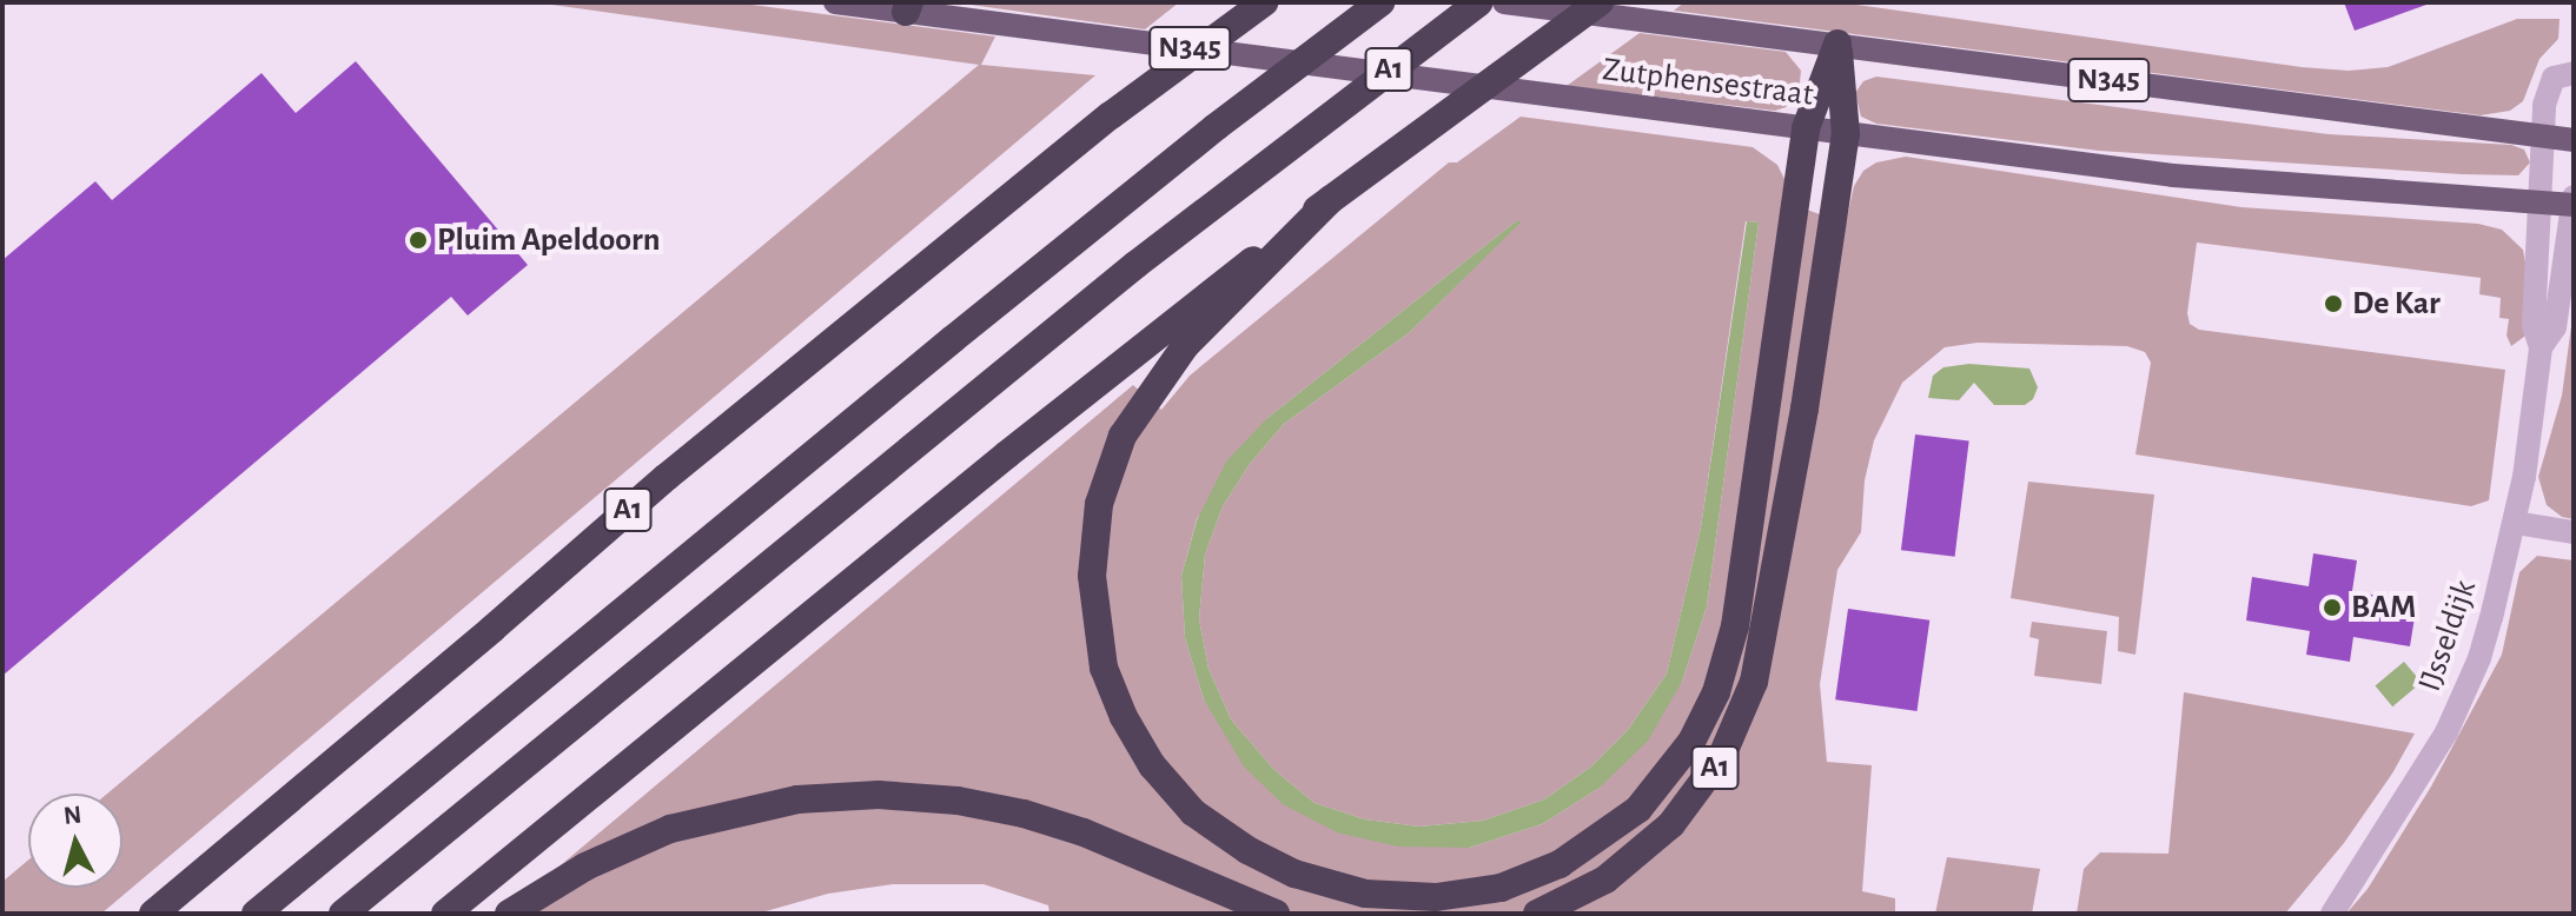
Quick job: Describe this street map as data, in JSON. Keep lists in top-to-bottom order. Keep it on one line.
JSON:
{"streets":{"highway":["A1"],"main road":["N345","Zutphensestraat"],"street":["IJsseldijk"]},"crossings":[["A1","Zutphensestraat"],["Zutphensestraat","IJsseldijk"]],"places":["Pluim Apeldoorn","De Kar","BAM"],"north":"top"}
